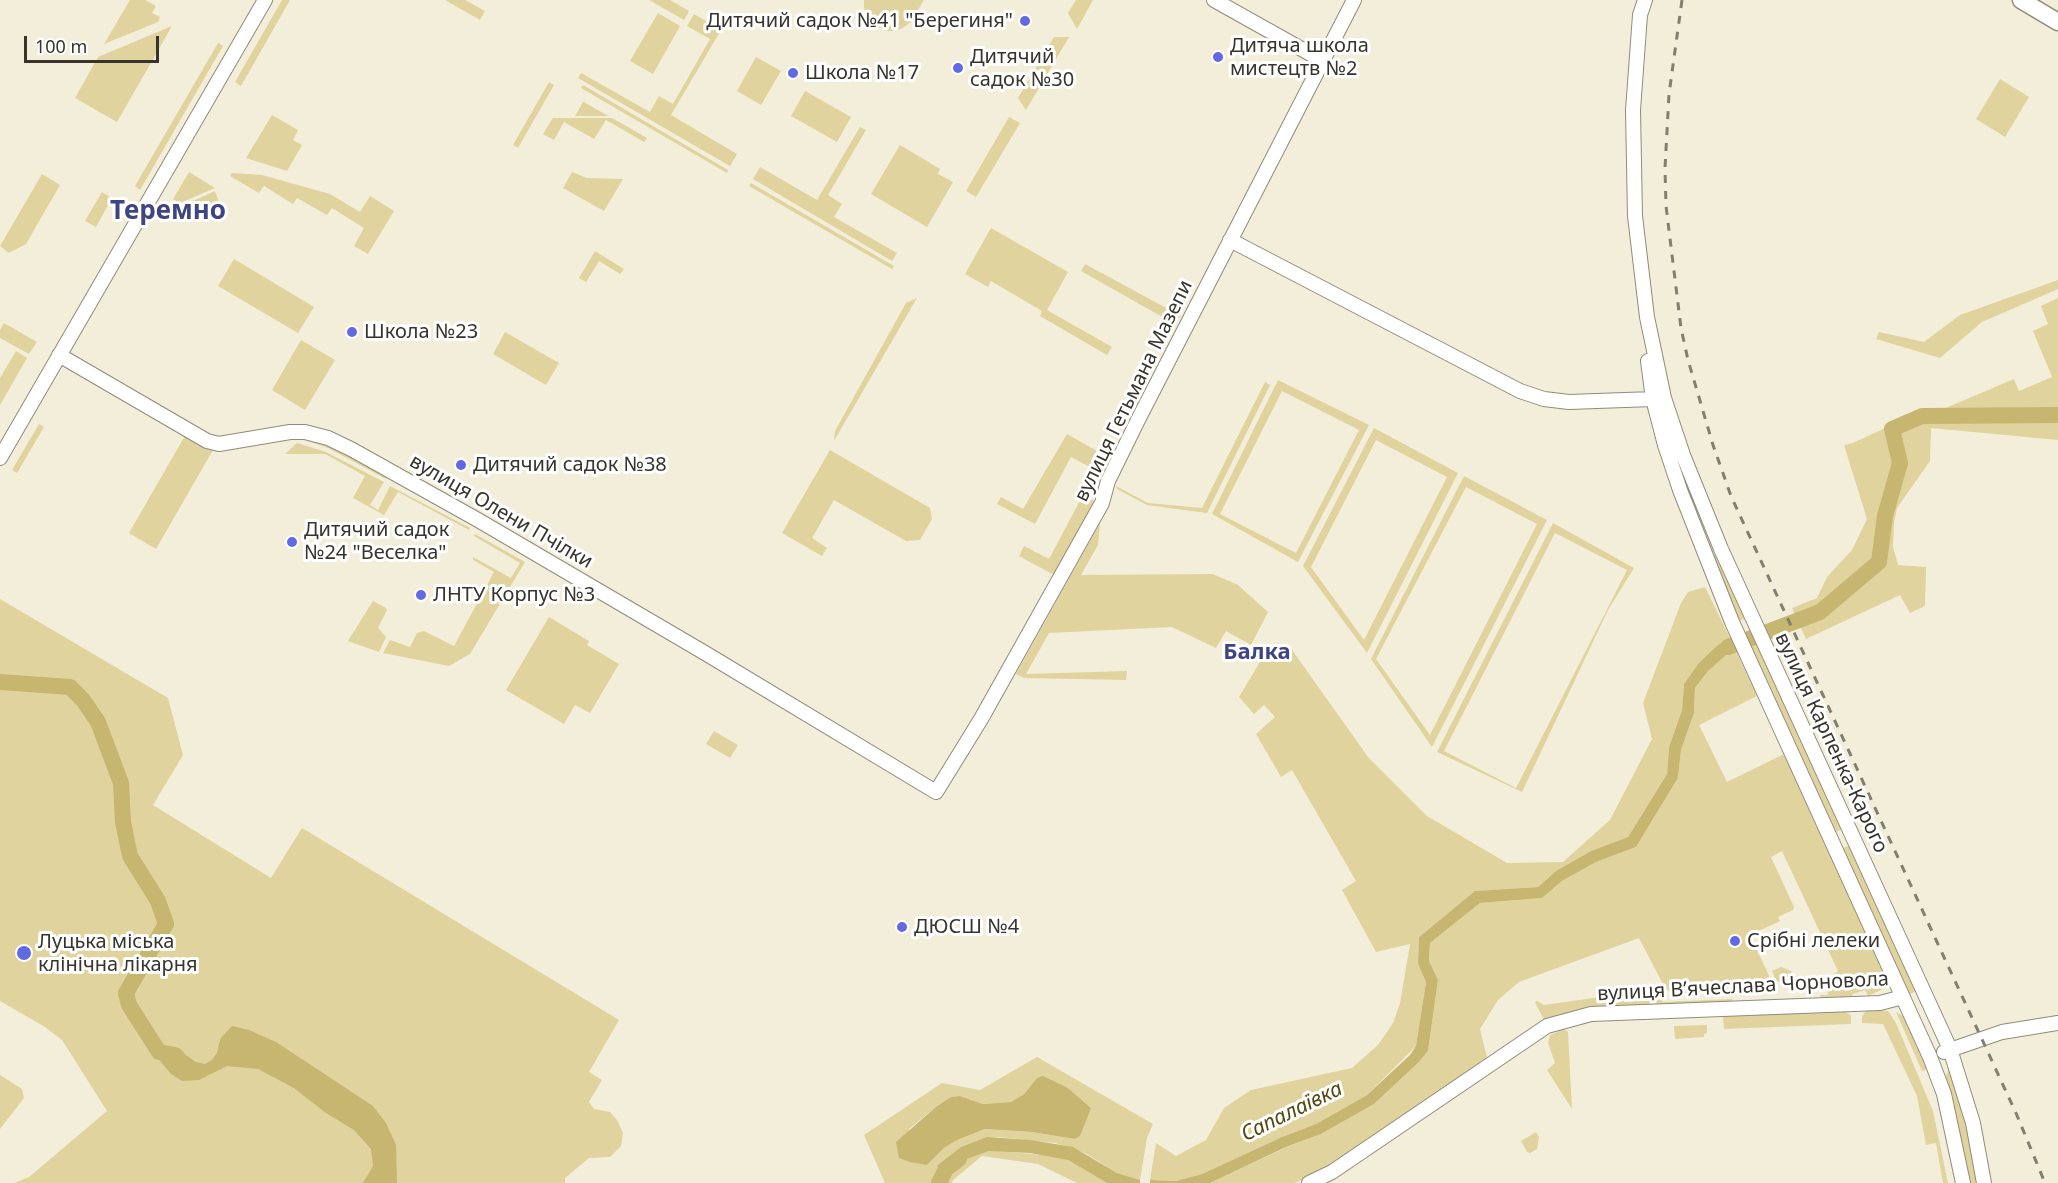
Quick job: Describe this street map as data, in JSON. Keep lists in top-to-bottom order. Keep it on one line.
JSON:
{"streets":{"street":["вулиця Гетьмана Мазепи","вулиця Олени Пчілки","вулиця Карпенка-Карого","вулиця Вʼячеслава Чорновола"]},"crossings":[["вулиця Гетьмана Мазепи","вулиця Олени Пчілки"],["вулиця Карпенка-Карого","вулиця Вʼячеслава Чорновола"]],"districts":["Теремно","Балка"],"water":["Сапалаївка"],"places":["Дитячий садок №41 \"Берегиня\"","Дитяча школа мистецтв №2","Дитячий садок №30","Школа №17","Школа №23","Дитячий садок №38","Дитячий садок №24 \"Веселка\"","ЛНТУ Корпус №3","ДЮСШ №4","Срібні лелеки","Луцька міська клінічна лікарня"],"scale_bar":"100 m"}
